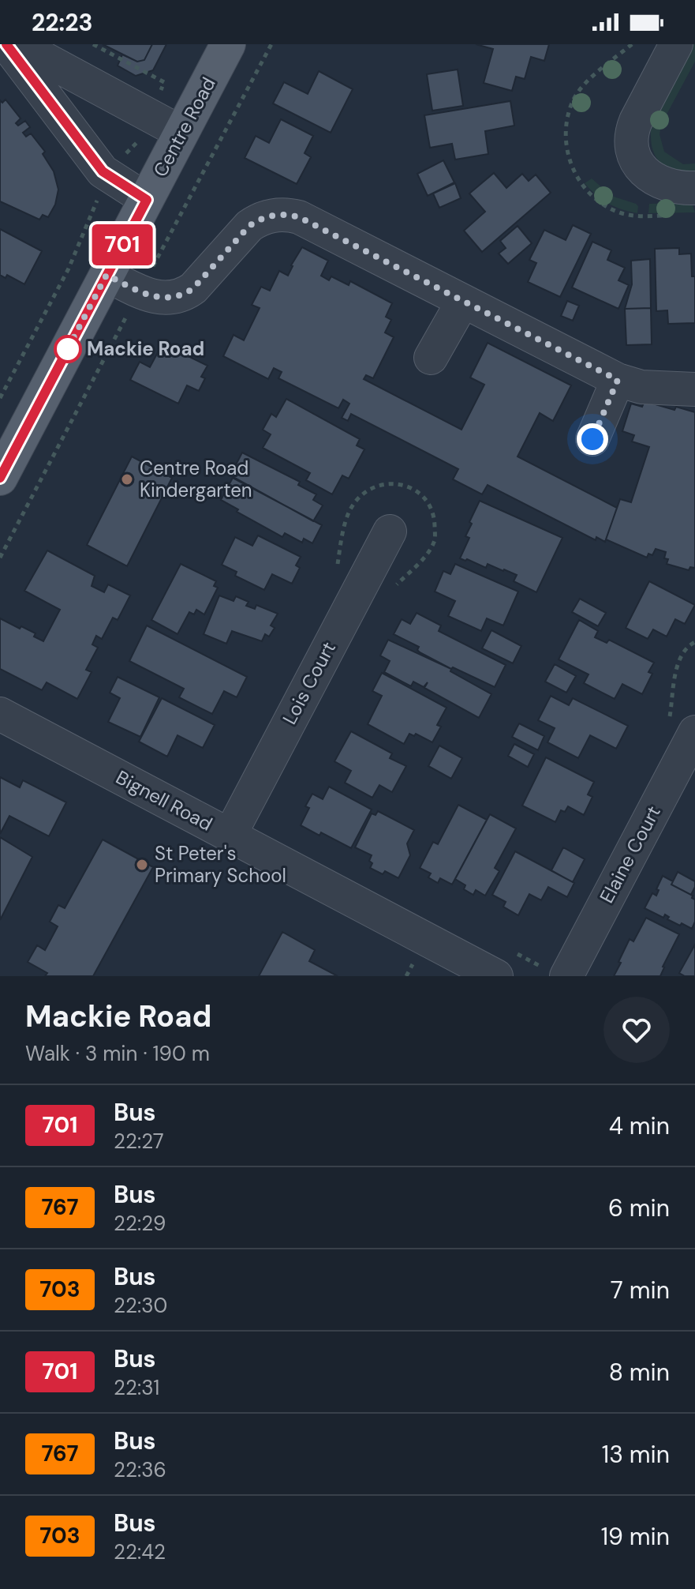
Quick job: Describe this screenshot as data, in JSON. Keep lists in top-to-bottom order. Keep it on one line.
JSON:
{"streets":{"main road":["Centre Road"],"street":["Lois Court","Bignell Road","Elaine Court"]},"crossings":[["Lois Court","Bignell Road"]],"places":["Mackie Road","Centre Road Kindergarten","St Peter's Primary School"],"lines":["bus line 701"],"page":{"status":"22:23","on_map":"701","heading":["Mackie Road","Walk · 3 min · 190 m"],"list":[{"mark":"701","name":"Bus","note":"22:27","value":"4 min"},{"mark":"767","name":"Bus","note":"22:29","value":"6 min"},{"mark":"703","name":"Bus","note":"22:30","value":"7 min"},{"mark":"701","name":"Bus","note":"22:31","value":"8 min"},{"mark":"767","name":"Bus","note":"22:36","value":"13 min"},{"mark":"703","name":"Bus","note":"22:42","value":"19 min"}]}}
